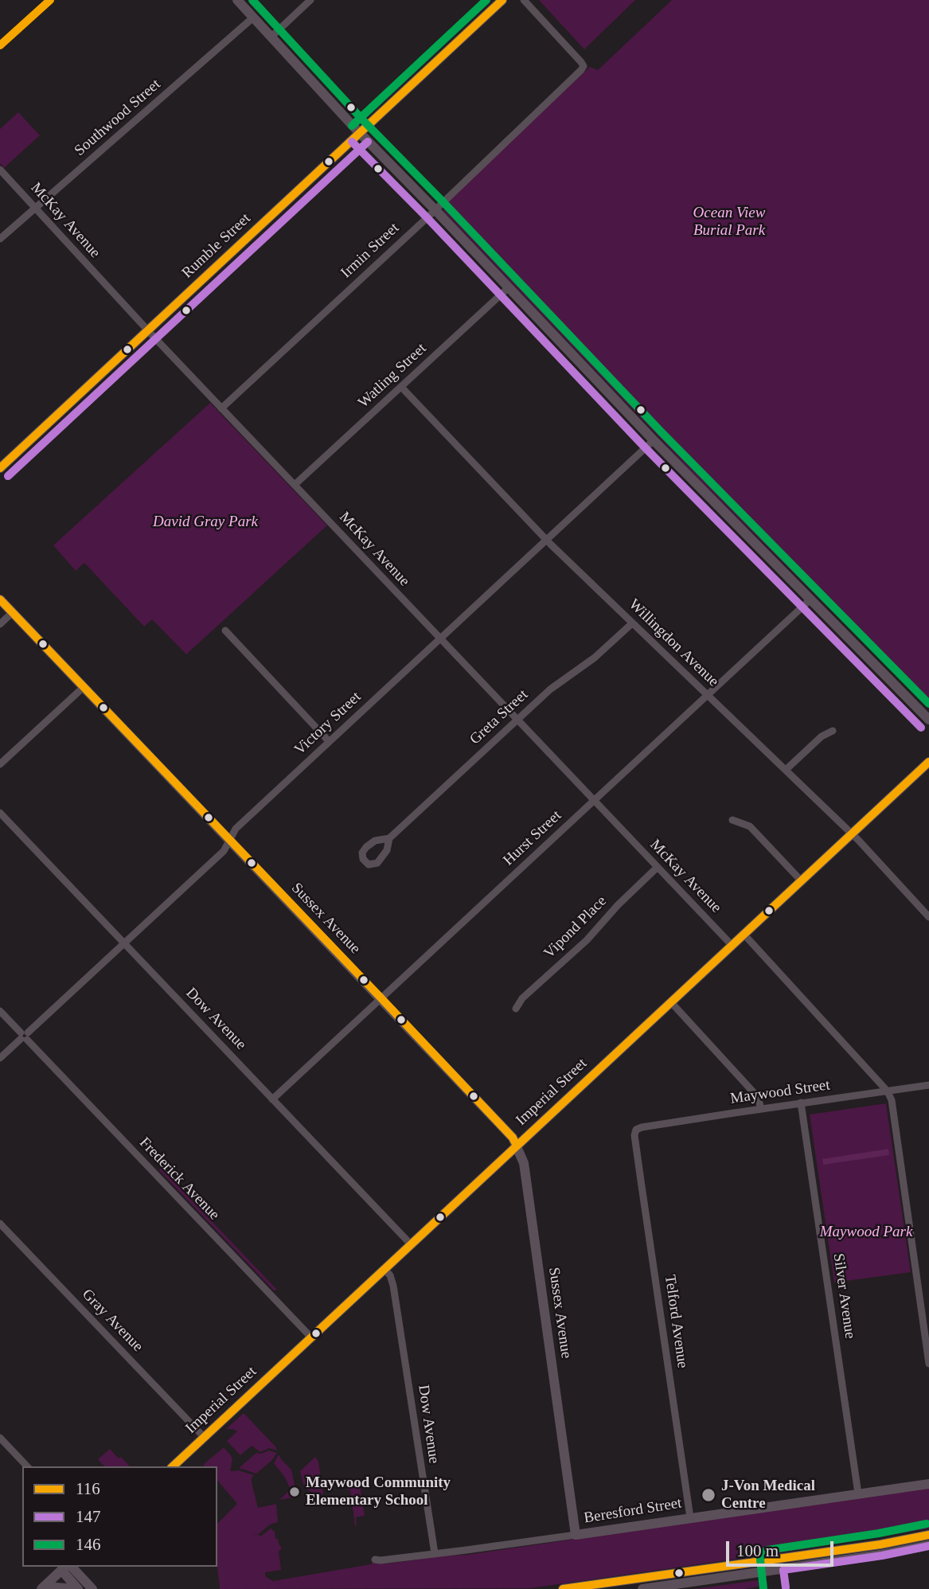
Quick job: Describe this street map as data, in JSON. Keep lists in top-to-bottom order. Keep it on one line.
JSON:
{"streets":{"street":["Southwood Street","McKay Avenue","Rumble Street","Irmin Street","Watling Street","Willingdon Avenue","Greta Street","Victory Street","Hurst Street","Sussex Avenue","Vipond Place","Dow Avenue","Imperial Street","Maywood Street","Frederick Avenue","Silver Avenue","Gray Avenue","Telford Avenue","Beresford Street"]},"crossings":[["Southwood Street","McKay Avenue"],["McKay Avenue","Rumble Street"],["McKay Avenue","Irmin Street"],["McKay Avenue","Watling Street"],["McKay Avenue","Greta Street"],["McKay Avenue","Victory Street"],["McKay Avenue","Hurst Street"],["McKay Avenue","Vipond Place"],["McKay Avenue","Imperial Street"],["Watling Street","Willingdon Avenue"],["Willingdon Avenue","Greta Street"],["Willingdon Avenue","Victory Street"],["Willingdon Avenue","Hurst Street"],["Willingdon Avenue","Imperial Street"],["Victory Street","Sussex Avenue"],["Victory Street","Dow Avenue"],["Victory Street","Frederick Avenue"],["Hurst Street","Sussex Avenue"],["Hurst Street","Dow Avenue"],["Sussex Avenue","Imperial Street"],["Sussex Avenue","Beresford Street"],["Dow Avenue","Imperial Street"],["Dow Avenue","Beresford Street"],["Imperial Street","Frederick Avenue"],["Imperial Street","Gray Avenue"],["Maywood Street","Silver Avenue"],["Maywood Street","Telford Avenue"],["Silver Avenue","Beresford Street"],["Telford Avenue","Beresford Street"]],"parks":["Ocean View Burial Park","David Gray Park","Maywood Park"],"places":["Maywood Community Elementary School","J-Von Medical Centre"],"lines":["transit line 116","transit line 146","transit line 147"],"legend":["116","147","146"],"scale_bar":"100 m"}
